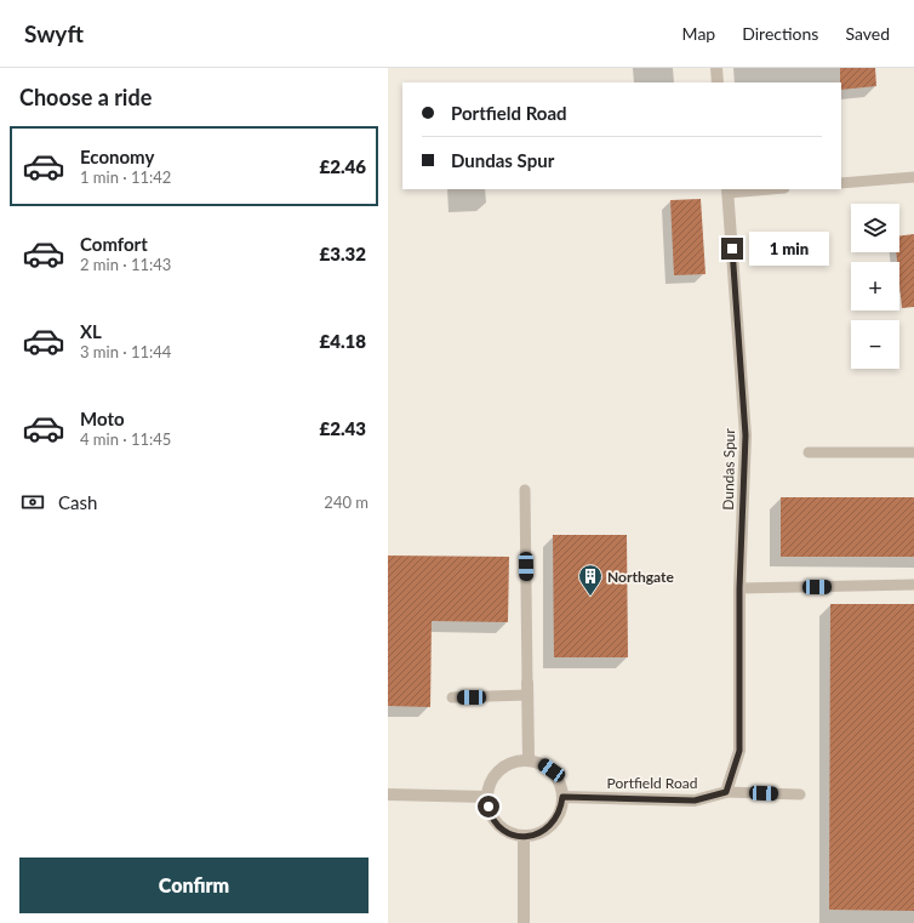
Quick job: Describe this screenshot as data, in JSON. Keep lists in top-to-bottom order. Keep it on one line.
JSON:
{"streets":{"street":["Dundas Spur","Portfield Road"]},"crossings":[["Dundas Spur","Portfield Road"]],"places":{"building":["Northgate"]},"page":{"header":"Swyft","nav":["Map","Directions","Saved"],"heading":"Choose a ride","banner":["Portfield Road","Dundas Spur"],"list":[{"name":"Economy","note":"1 min · 11:42","value":"£2.46"},{"name":"Comfort","note":"2 min · 11:43","value":"£3.32"},{"name":"XL","note":"3 min · 11:44","value":"£4.18"},{"name":"Moto","note":"4 min · 11:45","value":"£2.43"}],"map_buttons":["+","−"],"bubble":"1 min","pay":["Cash","240 m"],"buttons":"Confirm"}}
